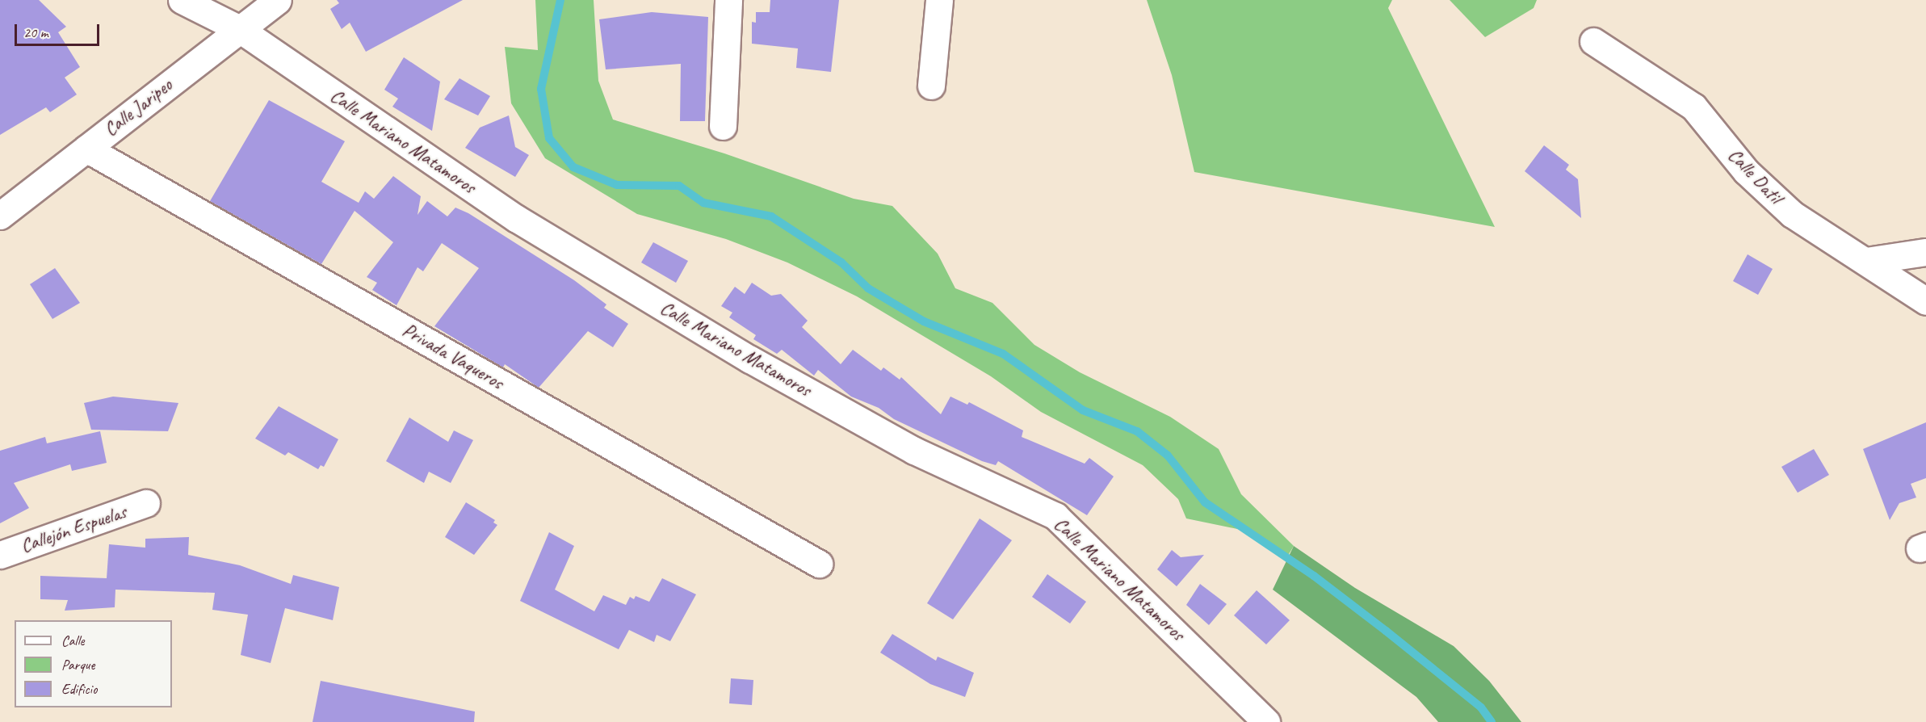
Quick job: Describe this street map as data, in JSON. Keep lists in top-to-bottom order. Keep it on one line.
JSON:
{"streets":{"street":["Calle Jaripeo","Calle Mariano Matamoros","Calle Datil","Privada Vaqueros","Callejón Espuelas"]},"crossings":[["Calle Jaripeo","Calle Mariano Matamoros"],["Calle Jaripeo","Privada Vaqueros"]],"legend":["Calle","Parque","Edificio"],"scale_bar":"20 m"}
